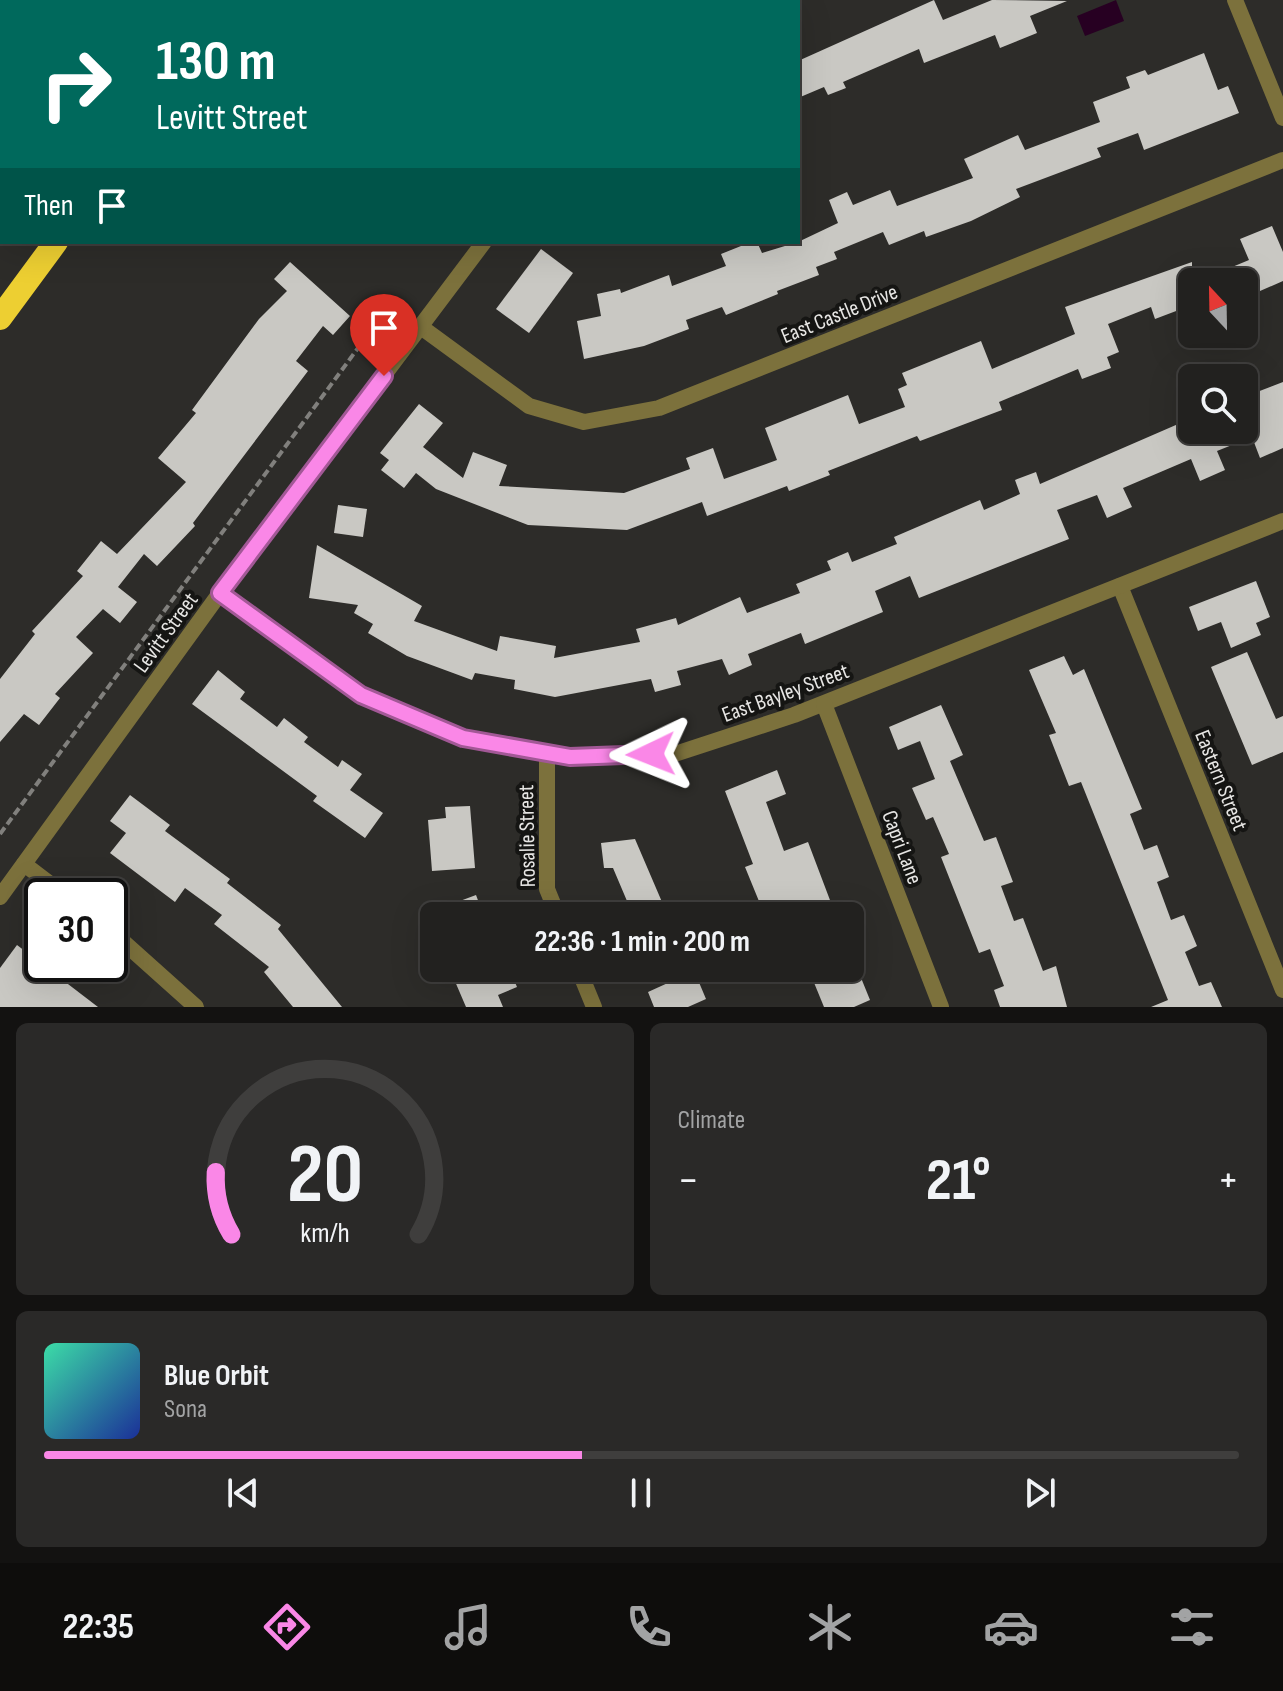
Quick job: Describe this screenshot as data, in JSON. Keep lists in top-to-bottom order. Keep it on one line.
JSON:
{"streets":{"street":["East Castle Drive","Levitt Street","East Bayley Street","Eastern Street","Rosalie Street","Capri Lane"]},"crossings":[["East Castle Drive","Levitt Street"],["Levitt Street","East Bayley Street"],["East Bayley Street","Eastern Street"],["East Bayley Street","Rosalie Street"],["East Bayley Street","Capri Lane"]],"north":"top","page":{"turn":["130 m","Levitt Street"],"then":"Then","limit":"30","trip":"22:36 · 1 min · 200 m","tile":"Climate","heat":["−","21°","+"],"song":["Blue Orbit","Sona"],"tabs":"22:35","gauge":["20","km/h"]}}
